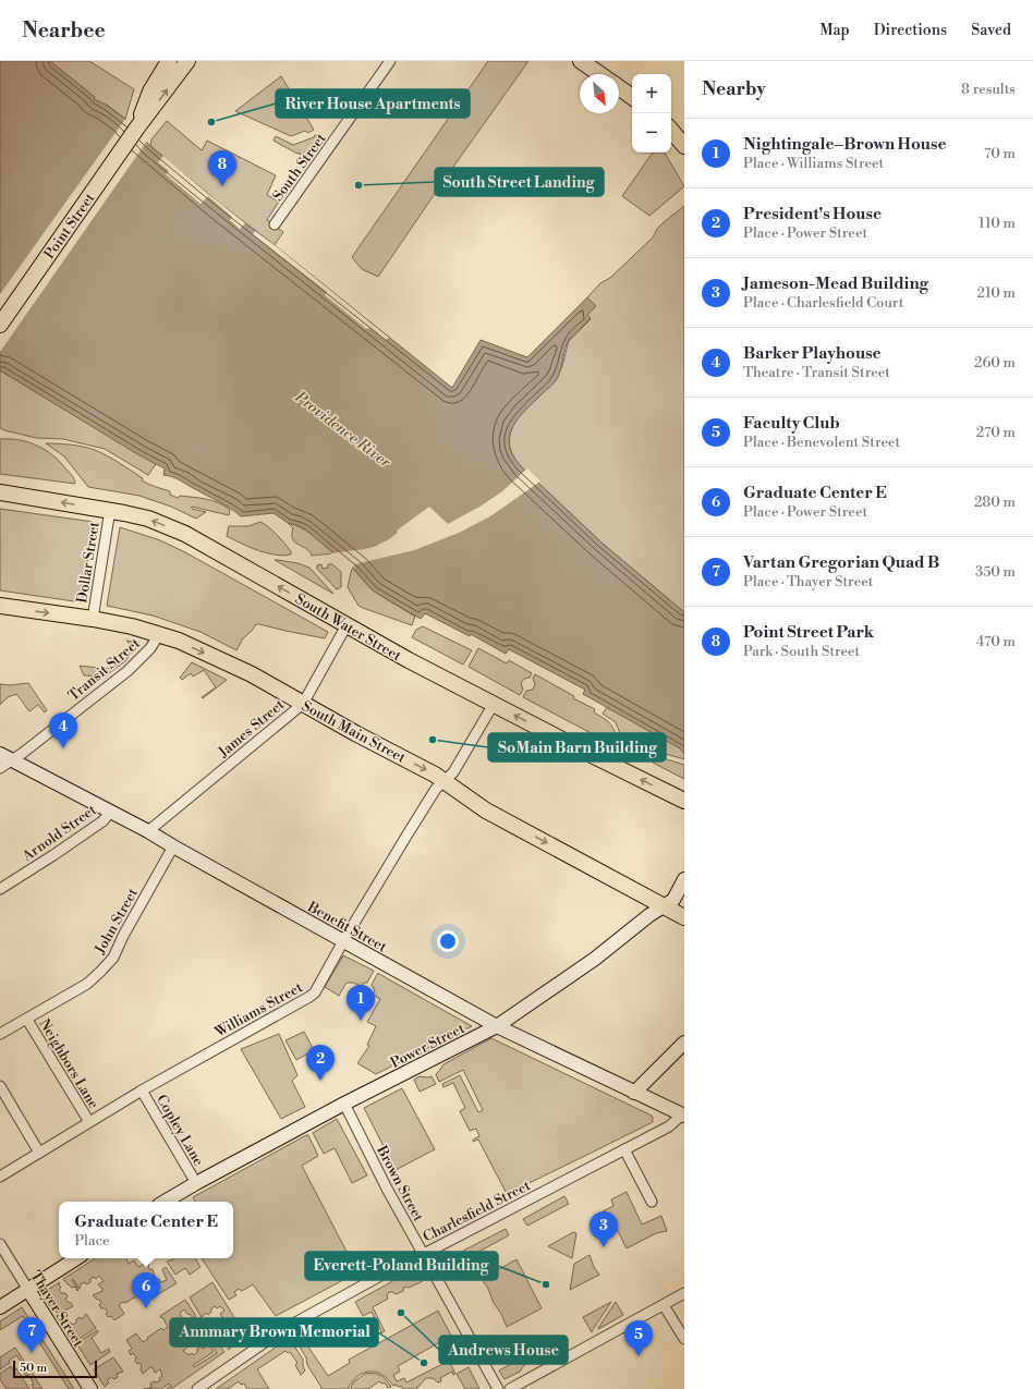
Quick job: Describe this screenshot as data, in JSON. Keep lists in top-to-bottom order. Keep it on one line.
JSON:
{"streets":{"main road":["Point Street","South Water Street","South Main Street"],"street":["South Street","Dollar Street","Transit Street","James Street","Arnold Street","John Street","Benefit Street","Williams Street","Power Street","Neighbors Lane","Copley Lane","Brown Street","Charlesfield Street","Thayer Street"]},"crossings":[["Dollar Street","South Water Street"],["Dollar Street","South Main Street"],["South Water Street","James Street"],["South Water Street","Williams Street"],["Transit Street","South Main Street"],["Transit Street","Benefit Street"],["James Street","South Main Street"],["James Street","Benefit Street"],["South Main Street","Williams Street"],["South Main Street","Power Street"],["Arnold Street","Benefit Street"],["John Street","Benefit Street"],["John Street","Neighbors Lane"],["Benefit Street","Williams Street"],["Benefit Street","Power Street"],["Benefit Street","Charlesfield Street"],["Williams Street","Neighbors Lane"],["Williams Street","Copley Lane"],["Power Street","Copley Lane"],["Power Street","Brown Street"],["Brown Street","Charlesfield Street"]],"one_way":["South Water Street","South Main Street"],"water":["Providence River"],"places":["River House Apartments","South Street Landing","SoMain Barn Building","Everett-Poland Building","Andrews House","Annmary Brown Memorial"],"scale_bar":"50 m","north":"bottom right","page":{"header":"Nearbee","nav":["Map","Directions","Saved"],"heading":["Nearby","8 results"],"map_buttons":["+","−"],"list":[{"mark":"1","name":"Nightingale–Brown House","note":"Place · Williams Street","value":"70 m"},{"mark":"2","name":"President's House","note":"Place · Power Street","value":"110 m"},{"mark":"3","name":"Jameson-Mead Building","note":"Place · Charlesfield Court","value":"210 m"},{"mark":"4","name":"Barker Playhouse","note":"Theatre · Transit Street","value":"260 m"},{"mark":"5","name":"Faculty Club","note":"Place · Benevolent Street","value":"270 m"},{"mark":"6","name":"Graduate Center E","note":"Place · Power Street","value":"280 m"},{"mark":"7","name":"Vartan Gregorian Quad B","note":"Place · Thayer Street","value":"350 m"},{"mark":"8","name":"Point Street Park","note":"Park · South Street","value":"470 m"}],"pins":["8","4","1","2","3","6","7","5"],"popup":["Graduate Center E","Place"],"scale":"50 m"}}
